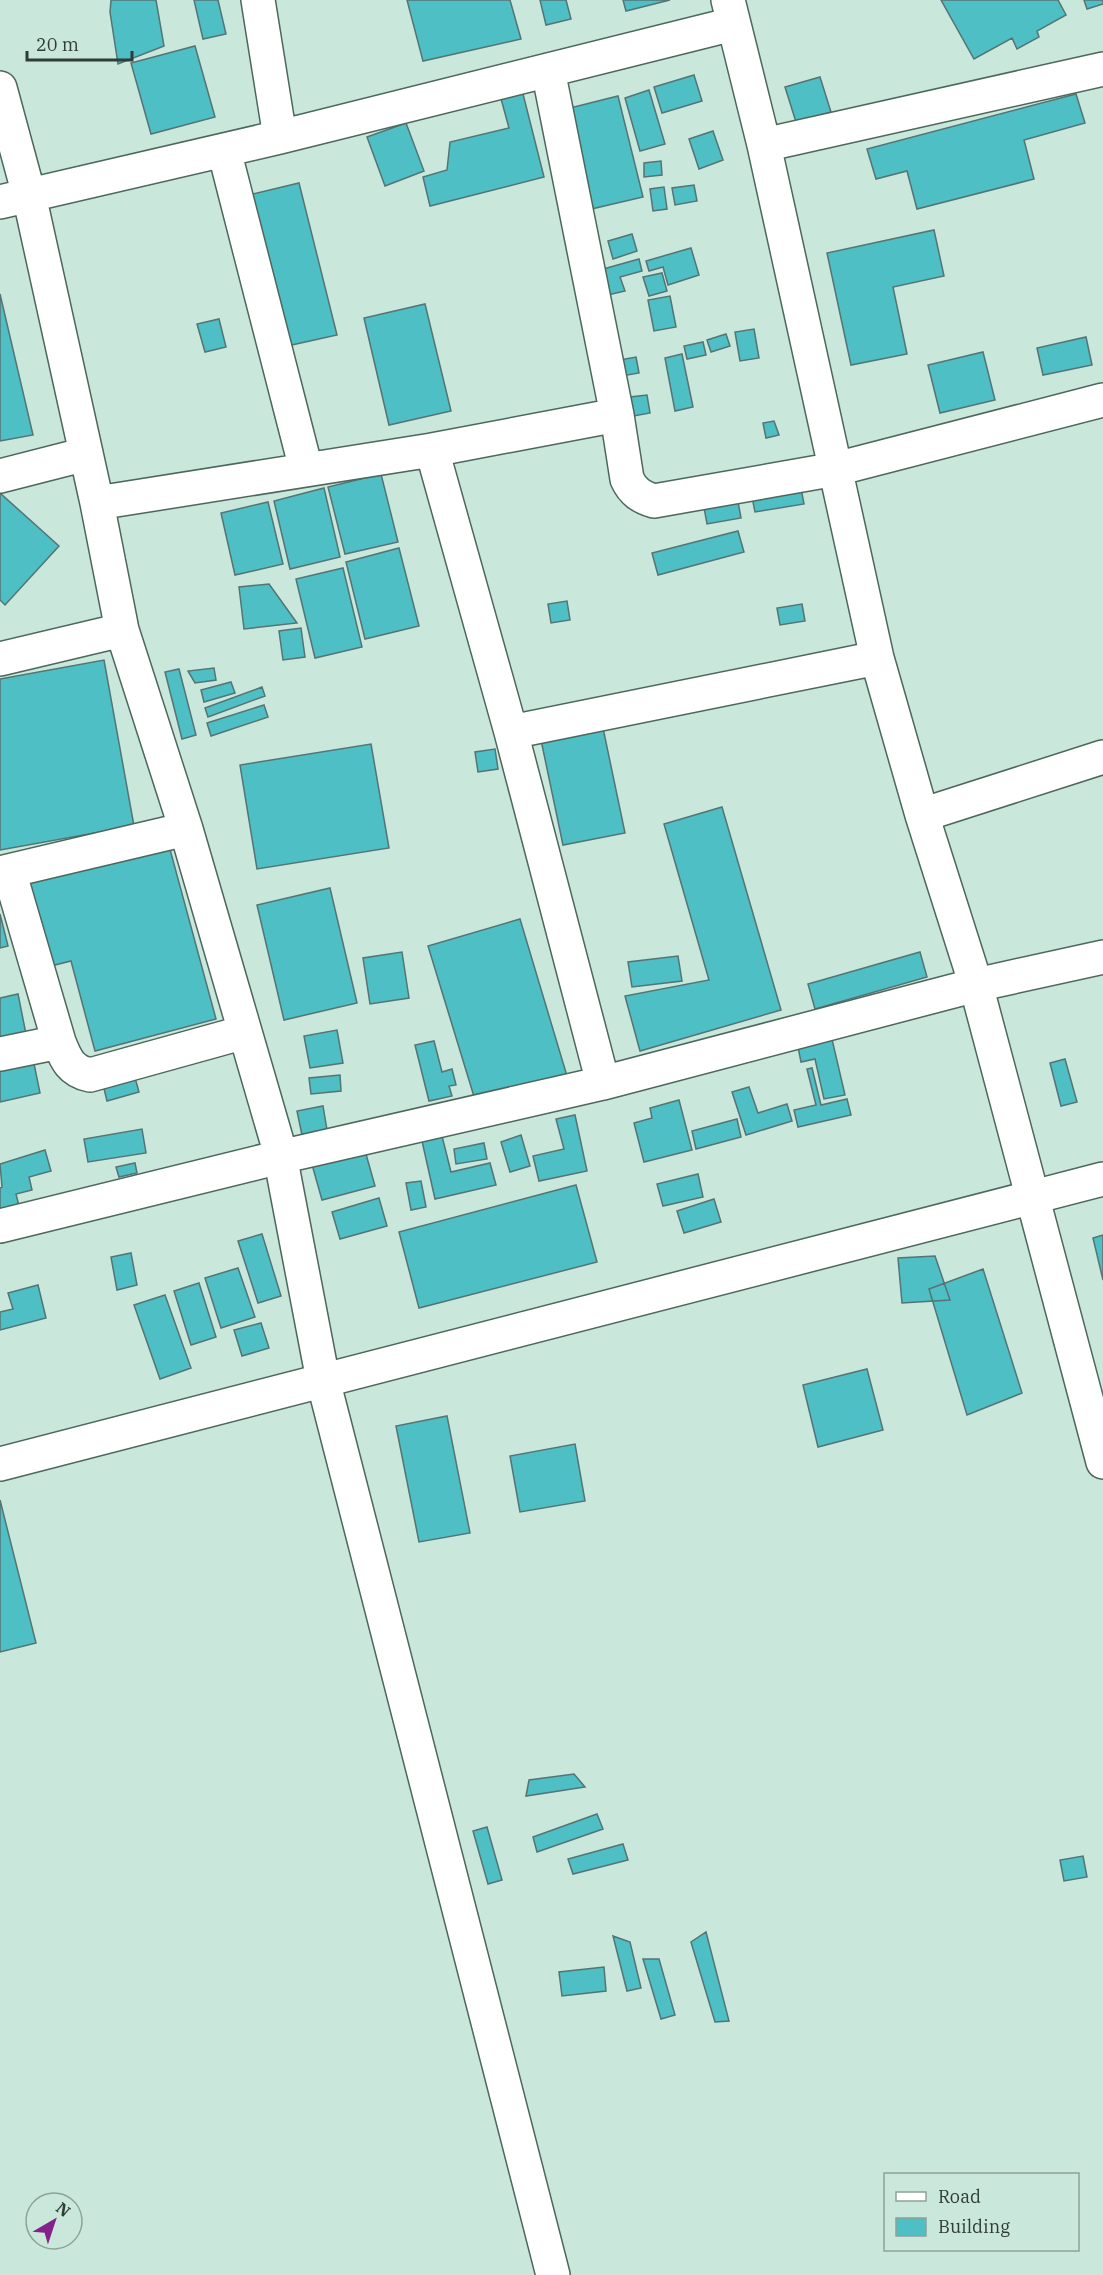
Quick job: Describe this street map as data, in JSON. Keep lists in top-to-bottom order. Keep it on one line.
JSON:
{"legend":["Road","Building"],"scale_bar":"20 m","north":"top right"}
